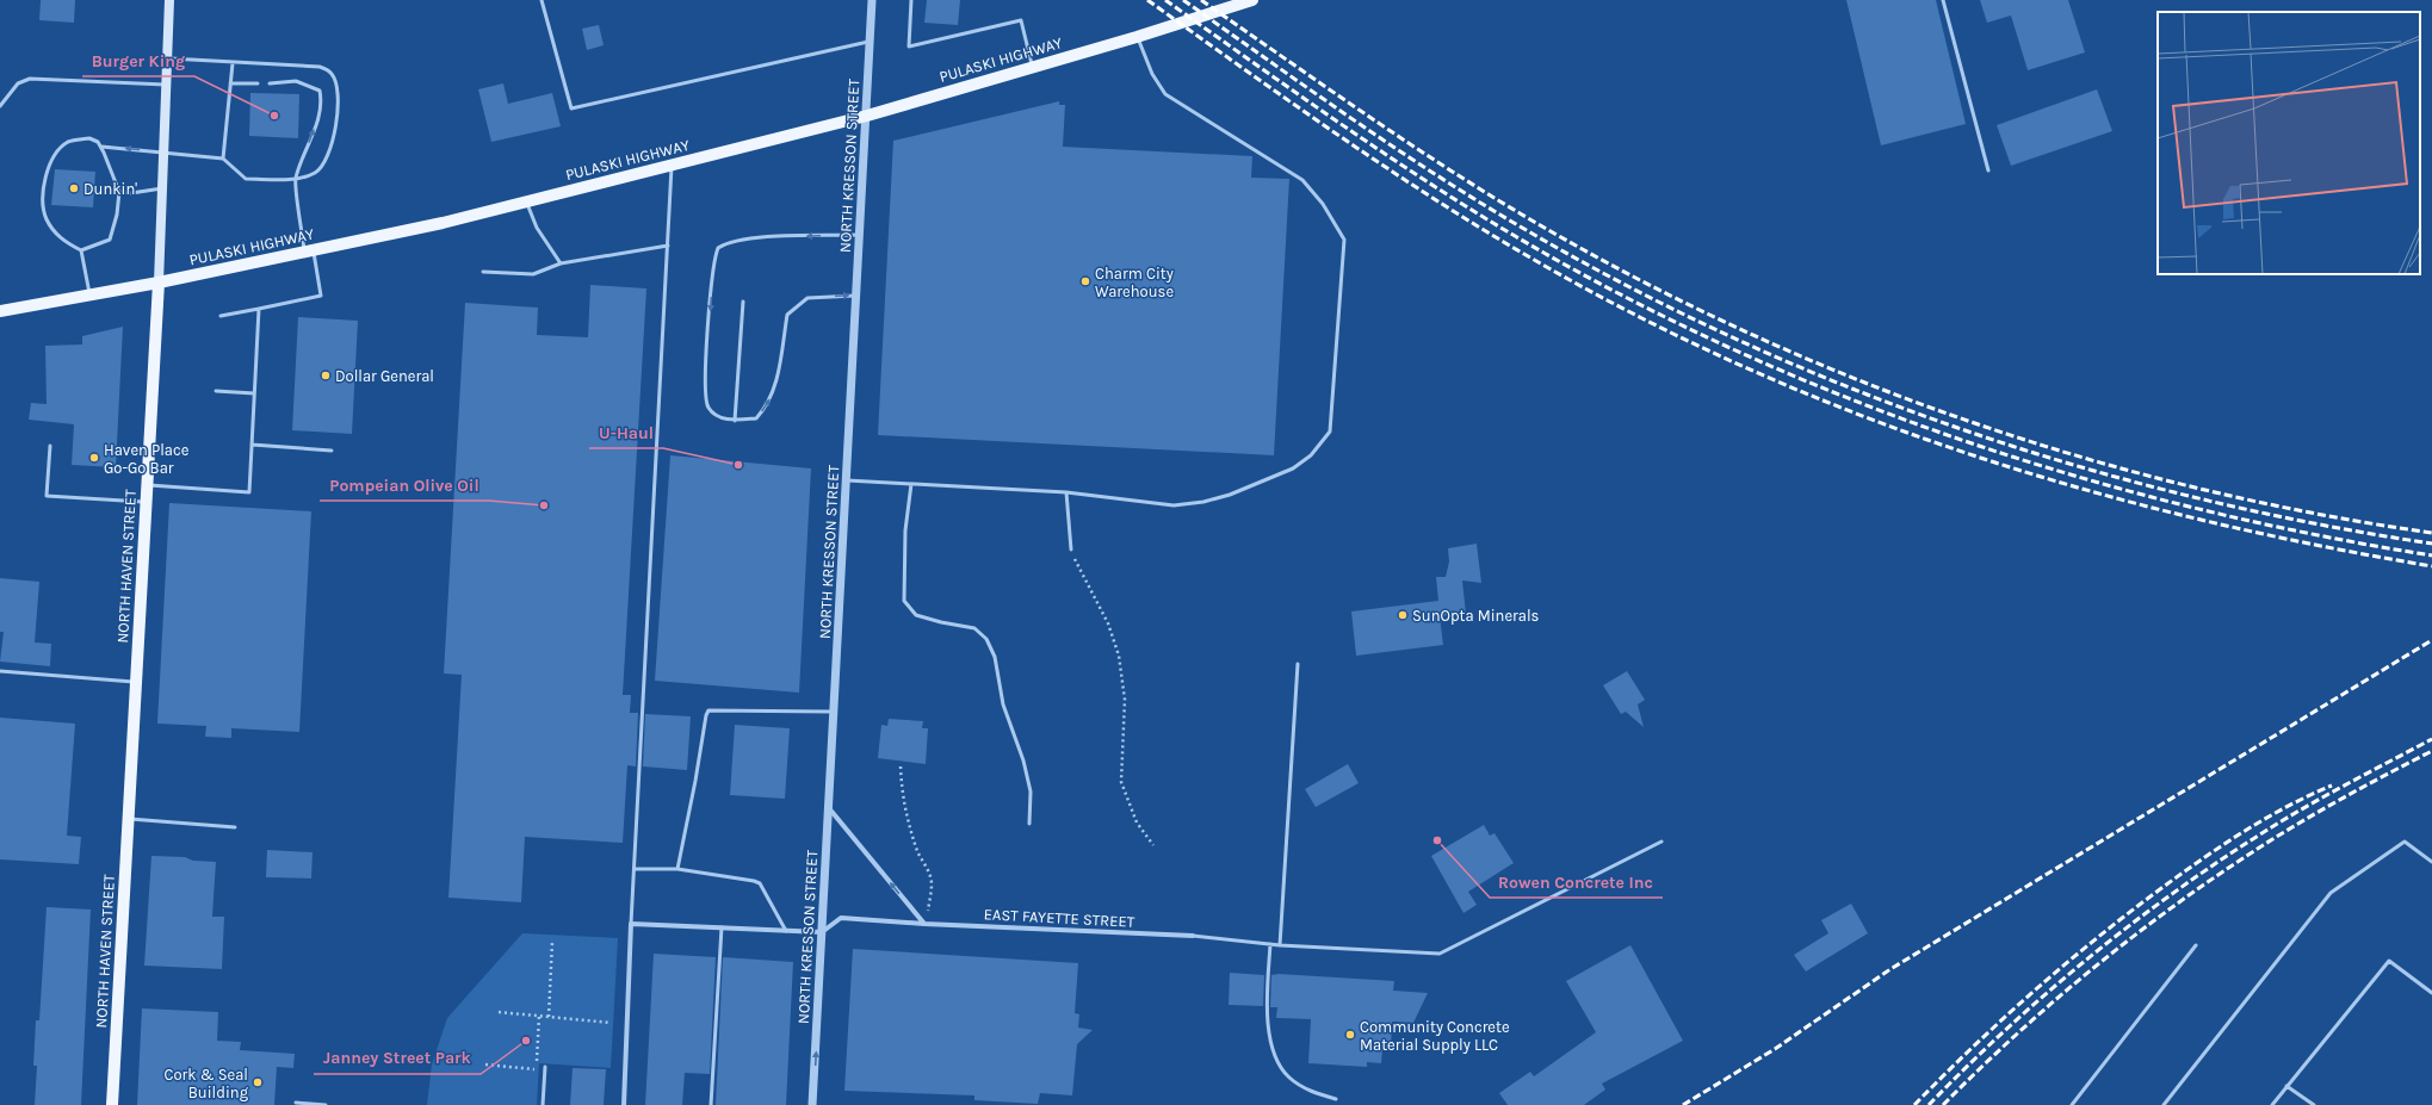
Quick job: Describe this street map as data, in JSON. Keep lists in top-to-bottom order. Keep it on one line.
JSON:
{"streets":{"main road":["PULASKI HIGHWAY","NORTH HAVEN STREET"],"street":["NORTH KRESSON STREET","EAST FAYETTE STREET"]},"crossings":[["PULASKI HIGHWAY","NORTH KRESSON STREET"],["PULASKI HIGHWAY","NORTH HAVEN STREET"],["NORTH KRESSON STREET","EAST FAYETTE STREET"]],"places":["Burger King","Dunkin'","Charm City Warehouse","Dollar General","Haven Place Go-Go Bar","U-Haul","Pompeian Olive Oil","SunOpta Minerals","Rowen Concrete Inc","Community Concrete Material Supply LLC","Janney Street Park","Cork & Seal Building"]}
